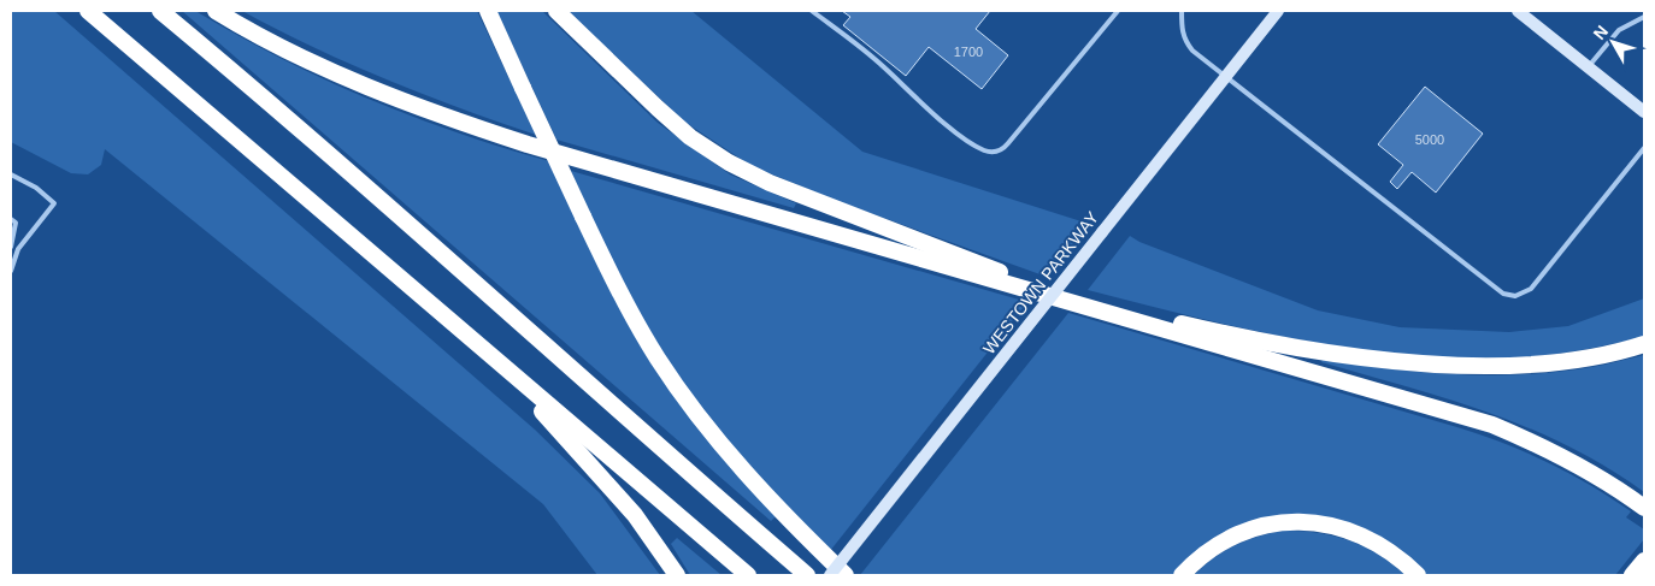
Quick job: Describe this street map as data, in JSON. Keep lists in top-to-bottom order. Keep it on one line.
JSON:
{"streets":{"street":["WESTOWN PARKWAY"]},"house_numbers":["1700","5000"],"north":"top left"}
